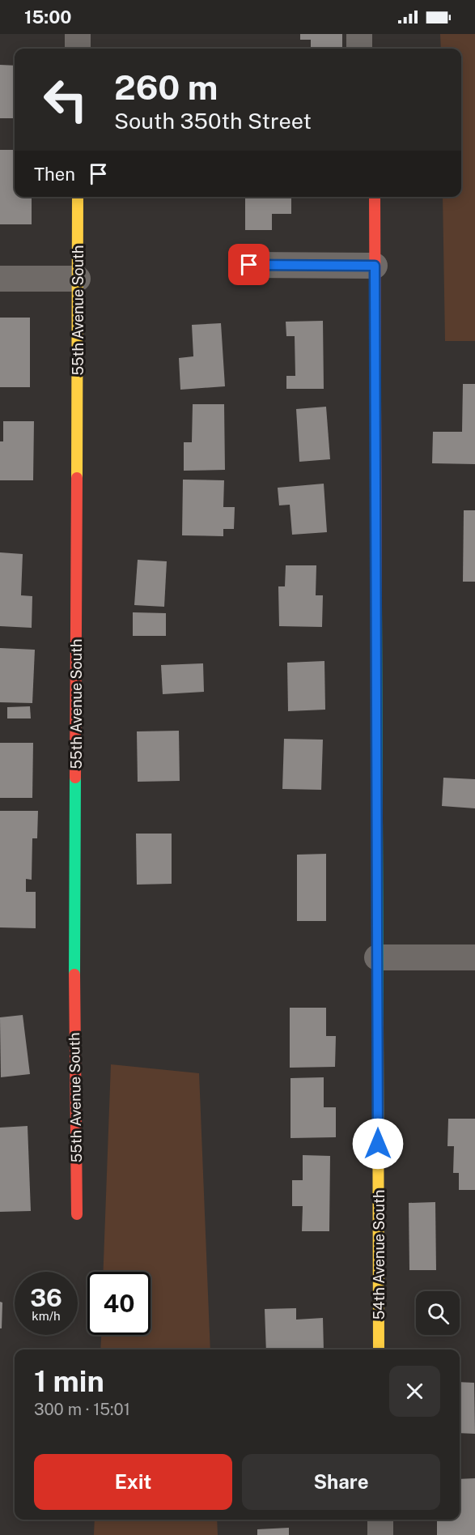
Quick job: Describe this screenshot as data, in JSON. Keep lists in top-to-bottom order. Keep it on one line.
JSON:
{"streets":{"street":["55th Avenue South","54th Avenue South"]},"page":{"status":"15:00","turn":["260 m","South 350th Street"],"then":"Then","speed":"36 km/h","limit":"40","heading":["1 min","300 m · 15:01"],"buttons":["Exit","Share"]}}
